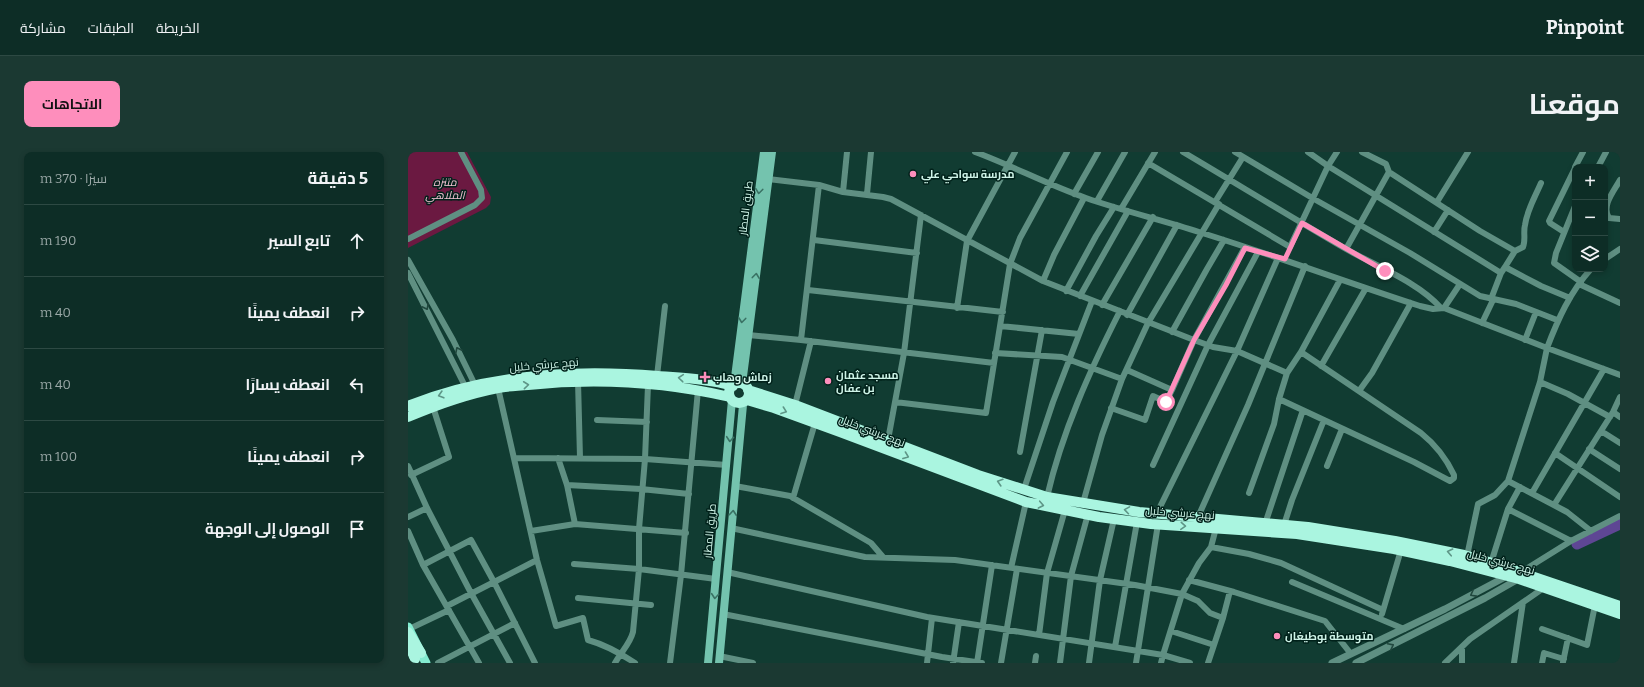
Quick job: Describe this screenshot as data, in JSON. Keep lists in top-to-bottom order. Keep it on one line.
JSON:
{"streets":{"highway":["نهج عرشي خليل"],"main road":["طريق المطار"]},"crossings":[["طريق المطار","نهج عرشي خليل"]],"parks":["متنزه الملاهي"],"places":{"other":["مدرسة سواحي علي","مسجد عثمان بن عفان","متوسطة بوطيغان"],"health":["زماش وهاب"]},"page":{"header":"Pinpoint","nav":["الخريطة","الطبقات","مشاركة"],"title":"موقعنا","buttons":"الاتجاهات","heading":["5 دقيقة","سيرًا · 370 m"],"map_buttons":["+","−"],"list":[["تابع السير","190 m"],["انعطف يمينًا","40 m"],["انعطف يسارًا","40 m"],["انعطف يمينًا","100 m"],"الوصول إلى الوجهة"]}}
